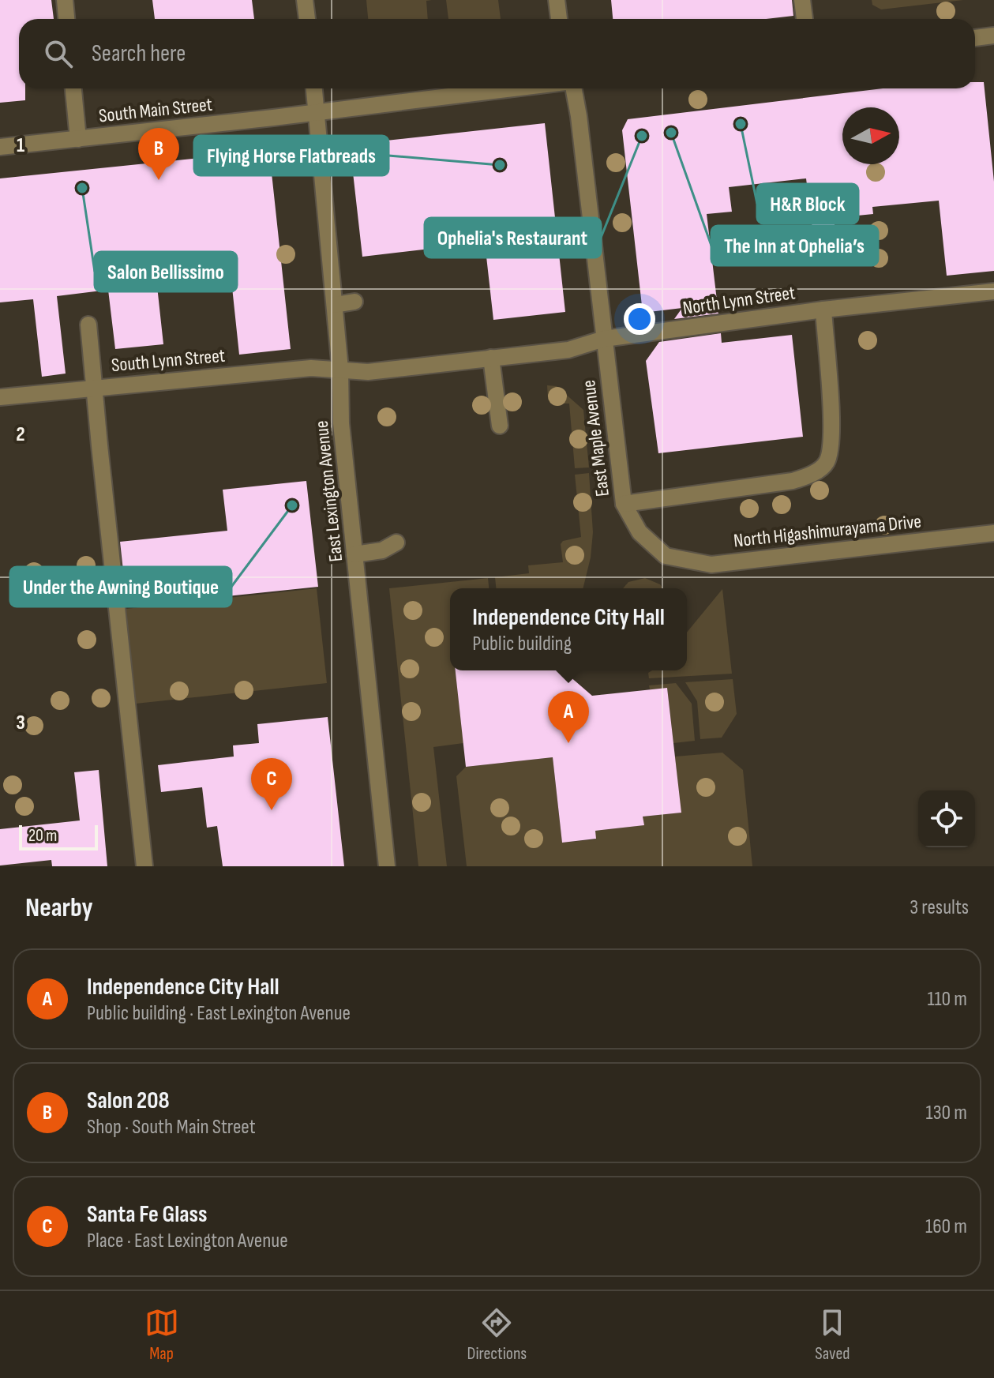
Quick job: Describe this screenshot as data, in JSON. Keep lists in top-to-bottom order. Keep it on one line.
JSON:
{"streets":{"street":["South Main Street","North Lynn Street","South Lynn Street","East Maple Avenue","East Lexington Avenue","North Higashimurayama Drive"]},"crossings":[["South Main Street","East Lexington Avenue"],["North Lynn Street","South Lynn Street"],["North Lynn Street","East Maple Avenue"],["North Lynn Street","East Lexington Avenue"],["South Lynn Street","East Lexington Avenue"],["East Maple Avenue","North Higashimurayama Drive"]],"places":["H&R Block","The Inn at Ophelia’s","Ophelia's Restaurant","Flying Horse Flatbreads","Salon Bellissimo","Under the Awning Boutique"],"scale_bar":"20 m","north":"right","page":{"search":"Search here","pins":["B","A","C"],"popup":["Independence City Hall","Public building"],"scale":"20 m","heading":["Nearby","3 results"],"list":[{"mark":"A","name":"Independence City Hall","note":"Public building · East Lexington Avenue","value":"110 m"},{"mark":"B","name":"Salon 208","note":"Shop · South Main Street","value":"130 m"},{"mark":"C","name":"Santa Fe Glass","note":"Place · East Lexington Avenue","value":"160 m"}],"nav":["Map","Directions","Saved"]},"grid":{"rows":["1","2","3"]}}
